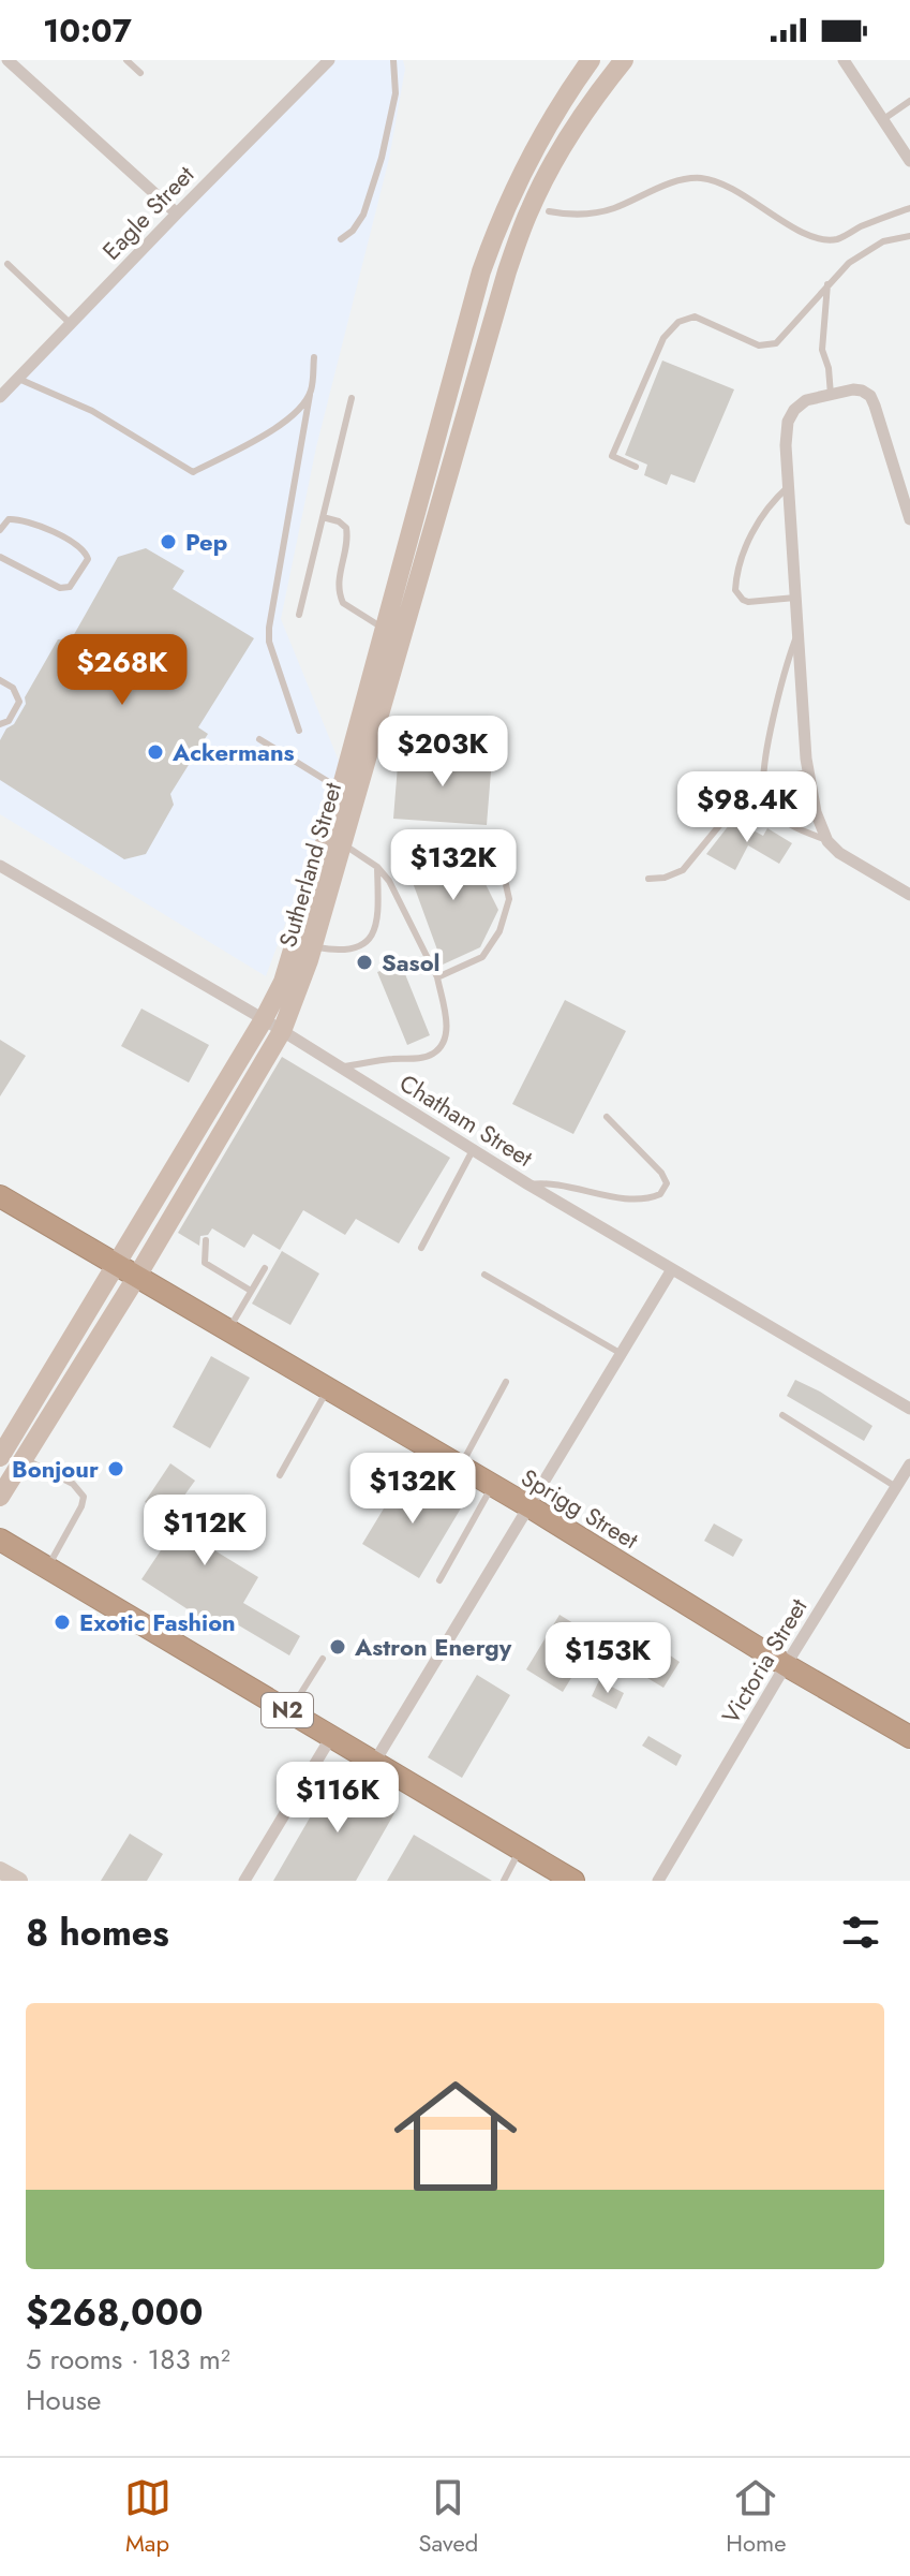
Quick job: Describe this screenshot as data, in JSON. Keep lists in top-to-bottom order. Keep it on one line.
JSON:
{"streets":{"highway":["Sprigg Street","N2"],"main road":["Sutherland Street"],"street":["Eagle Street","Chatham Street","Victoria Street"]},"crossings":[["Sutherland Street","Chatham Street"],["Sutherland Street","Sprigg Street"],["Sprigg Street","Victoria Street"]],"places":["Pep","Ackermans","Sasol","Bonjour","Exotic Fashion","Astron Energy"],"page":{"status":"10:07","price":["$268K","$203K","$98.4K","$132K","$132K","$112K","$153K","$116K"],"heading":"8 homes","list":[{"name":"$268,000","note":"5 rooms · 183 m² · House"}],"tabs":["Map","Saved","Home"]}}
